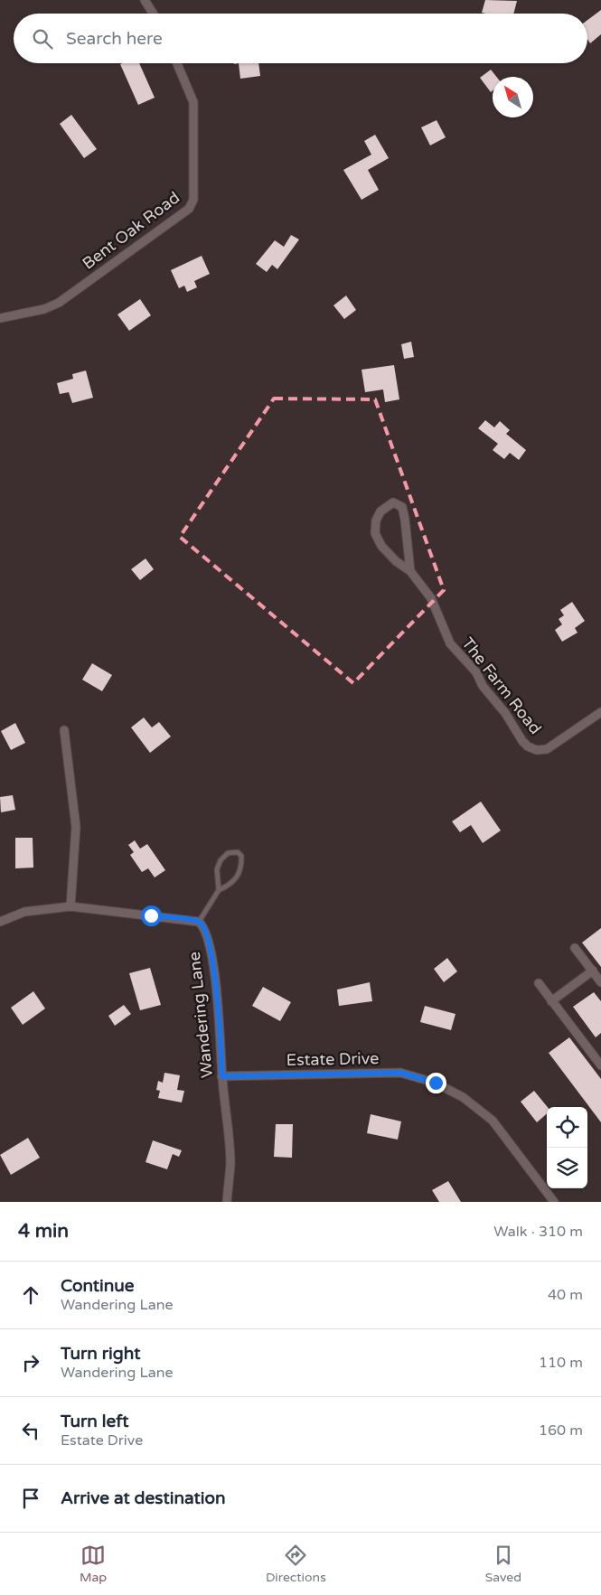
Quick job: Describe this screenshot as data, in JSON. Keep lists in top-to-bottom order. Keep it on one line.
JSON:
{"streets":{"street":["Bent Oak Road","The Farm Road","Wandering Lane","Estate Drive"]},"crossings":[["Wandering Lane","Estate Drive"]],"north":"top left","page":{"search":"Search here","heading":["4 min","Walk · 310 m"],"list":[["Continue","Wandering Lane","40 m"],["Turn right","Wandering Lane","110 m"],["Turn left","Estate Drive","160 m"],"Arrive at destination"],"nav":["Map","Directions","Saved"]}}
